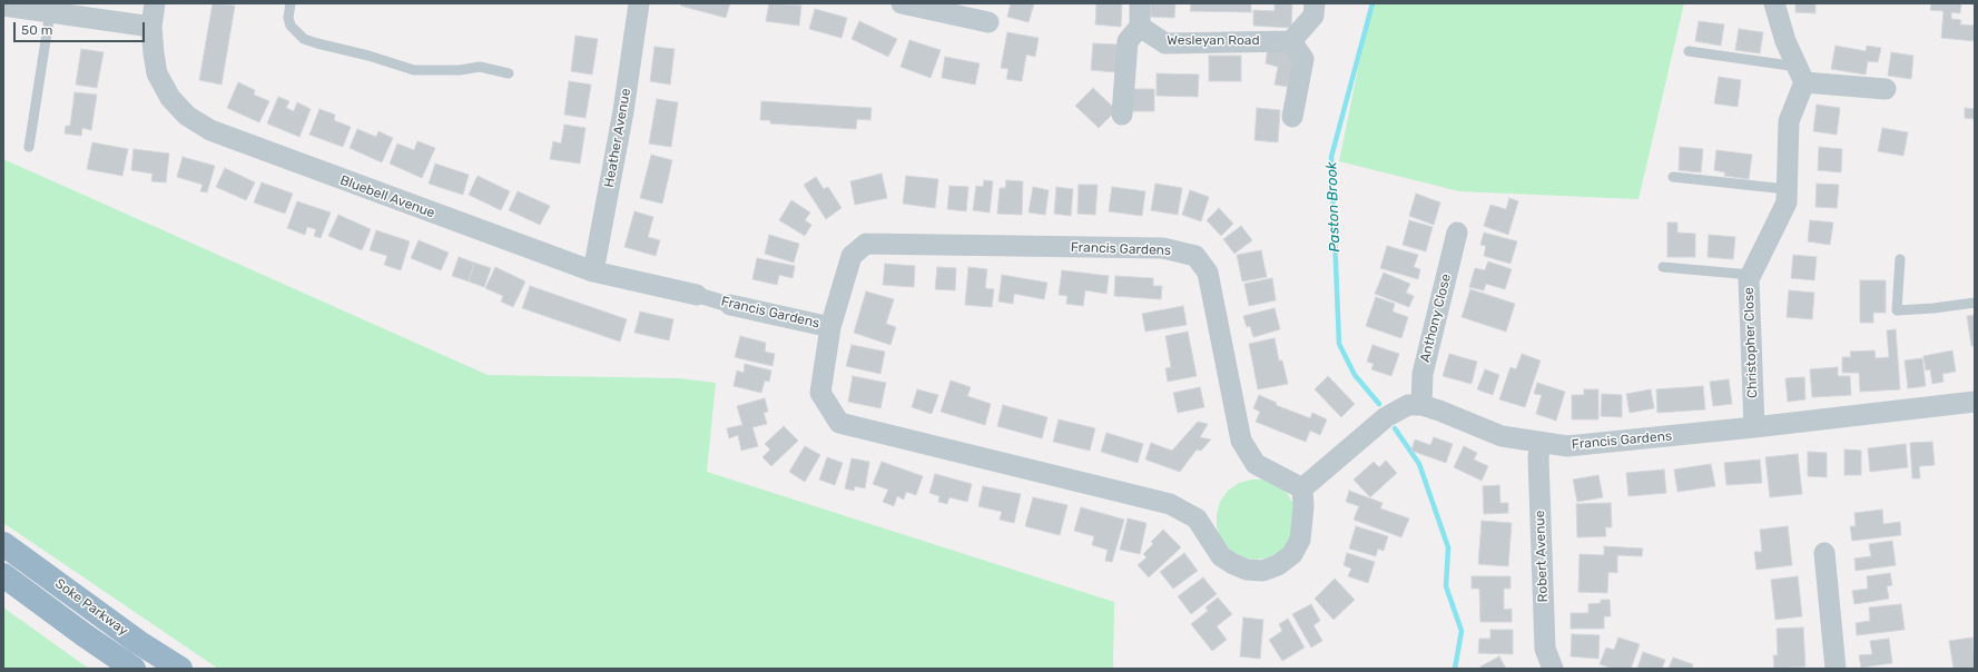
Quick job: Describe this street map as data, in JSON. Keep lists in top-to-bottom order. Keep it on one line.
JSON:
{"streets":{"highway":["Soke Parkway"],"street":["Wesleyan Road","Heather Avenue","Bluebell Avenue","Francis Gardens","Anthony Close","Christopher Close","Robert Avenue"]},"crossings":[["Heather Avenue","Bluebell Avenue"],["Bluebell Avenue","Francis Gardens"],["Francis Gardens","Anthony Close"],["Francis Gardens","Christopher Close"],["Francis Gardens","Robert Avenue"]],"water":["Paston Brook"],"scale_bar":"50 m"}
